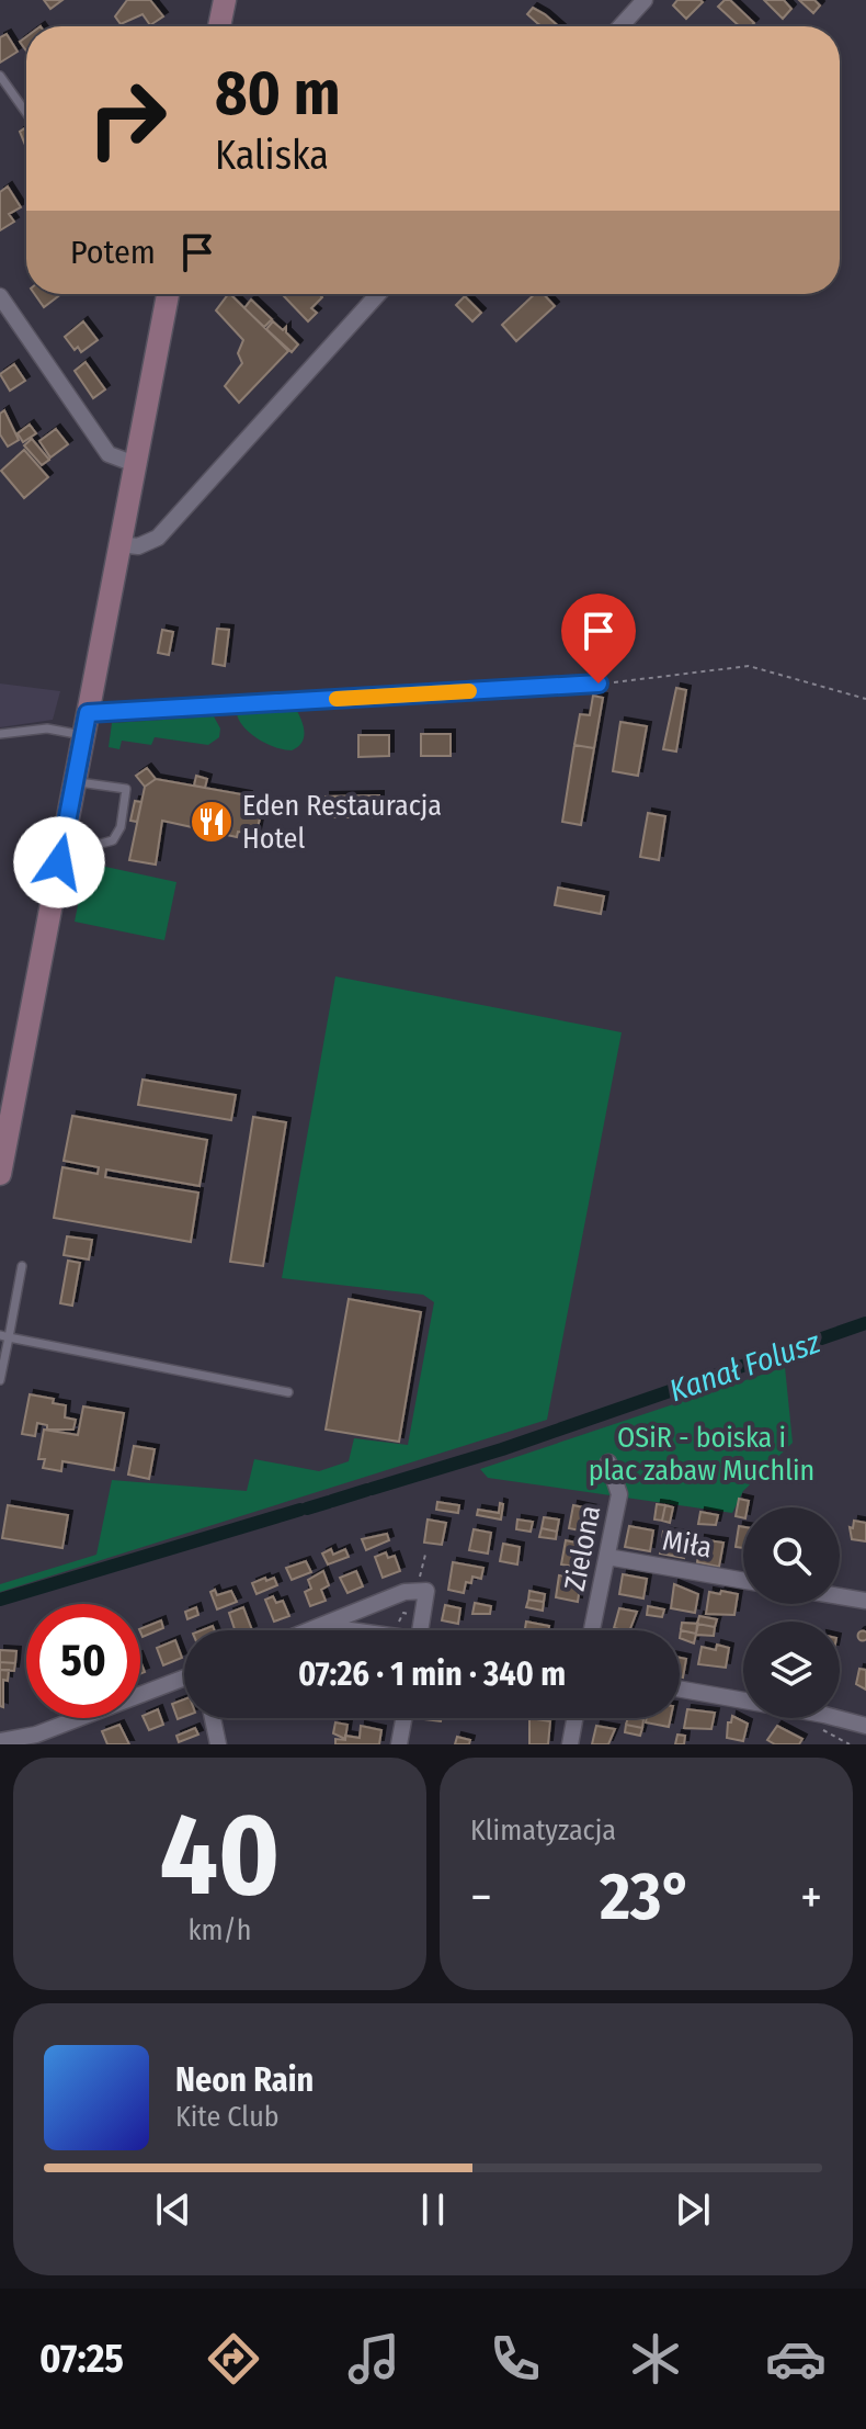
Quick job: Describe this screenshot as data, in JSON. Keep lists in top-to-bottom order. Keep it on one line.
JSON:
{"streets":{"street":["Miła","Zielona"]},"crossings":[["Miła","Zielona"]],"water":["Kanał Folusz"],"parks":["OSiR - boiska i plac zabaw Muchlin"],"places":{"restaurant":["Eden Restauracja Hotel"]},"page":{"turn":["80 m","Kaliska"],"then":"Potem","limit":"50","trip":"07:26 · 1 min · 340 m","tile":[["40","km/h"],"Klimatyzacja"],"heat":["−","23°","+"],"song":["Neon Rain","Kite Club"],"tabs":"07:25"}}
